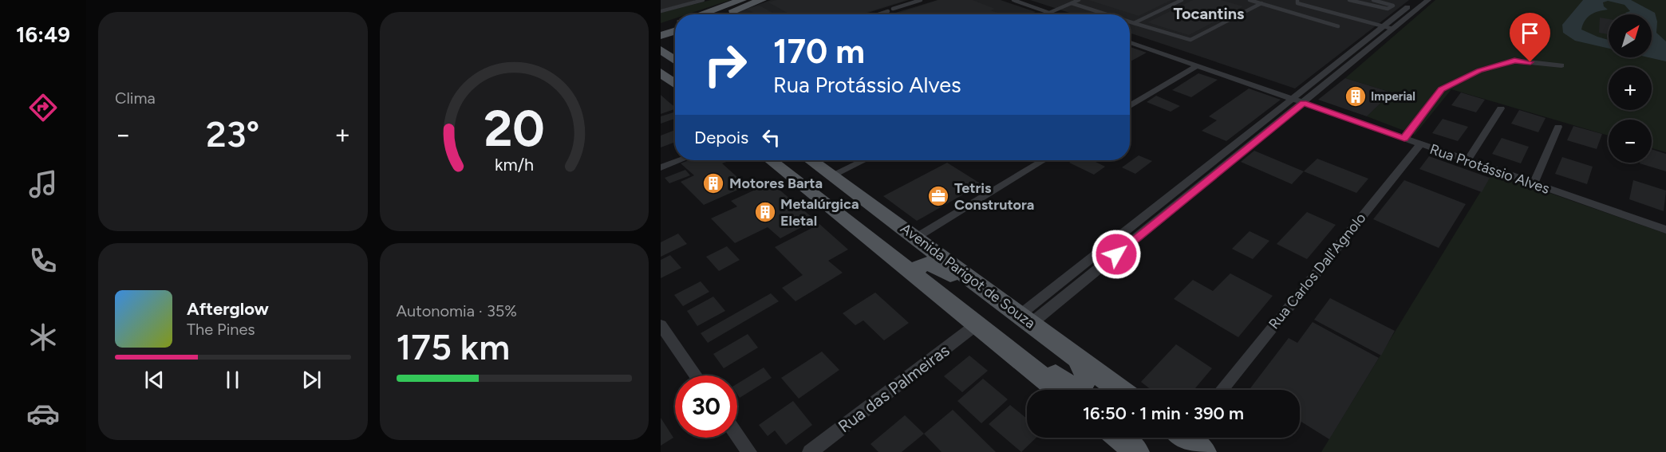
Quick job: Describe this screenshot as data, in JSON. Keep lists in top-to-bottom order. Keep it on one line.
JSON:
{"streets":{"main road":["Avenida Parigot de Souza"],"street":["Rua Protássio Alves","Rua Carlos Dall'Agnolo","Rua das Palmeiras"]},"crossings":[["Rua Protássio Alves","Rua Carlos Dall'Agnolo"],["Avenida Parigot de Souza","Rua das Palmeiras"]],"districts":["Tocantins"],"places":{"building":["Imperial","Motores Barta","Metalúrgica Eletal"],"office":["Tetris Construtora"]},"north":"top right","page":{"tabs":"16:49","tile":["Clima",["Autonomia · 35%","175 km"]],"map_buttons":["+","−"],"turn":["170 m","Rua Protássio Alves"],"heat":["−","23°","+"],"then":"Depois","song":["Afterglow","The Pines"],"limit":"30","trip":"16:50 · 1 min · 390 m","gauge":["20","km/h"]}}
